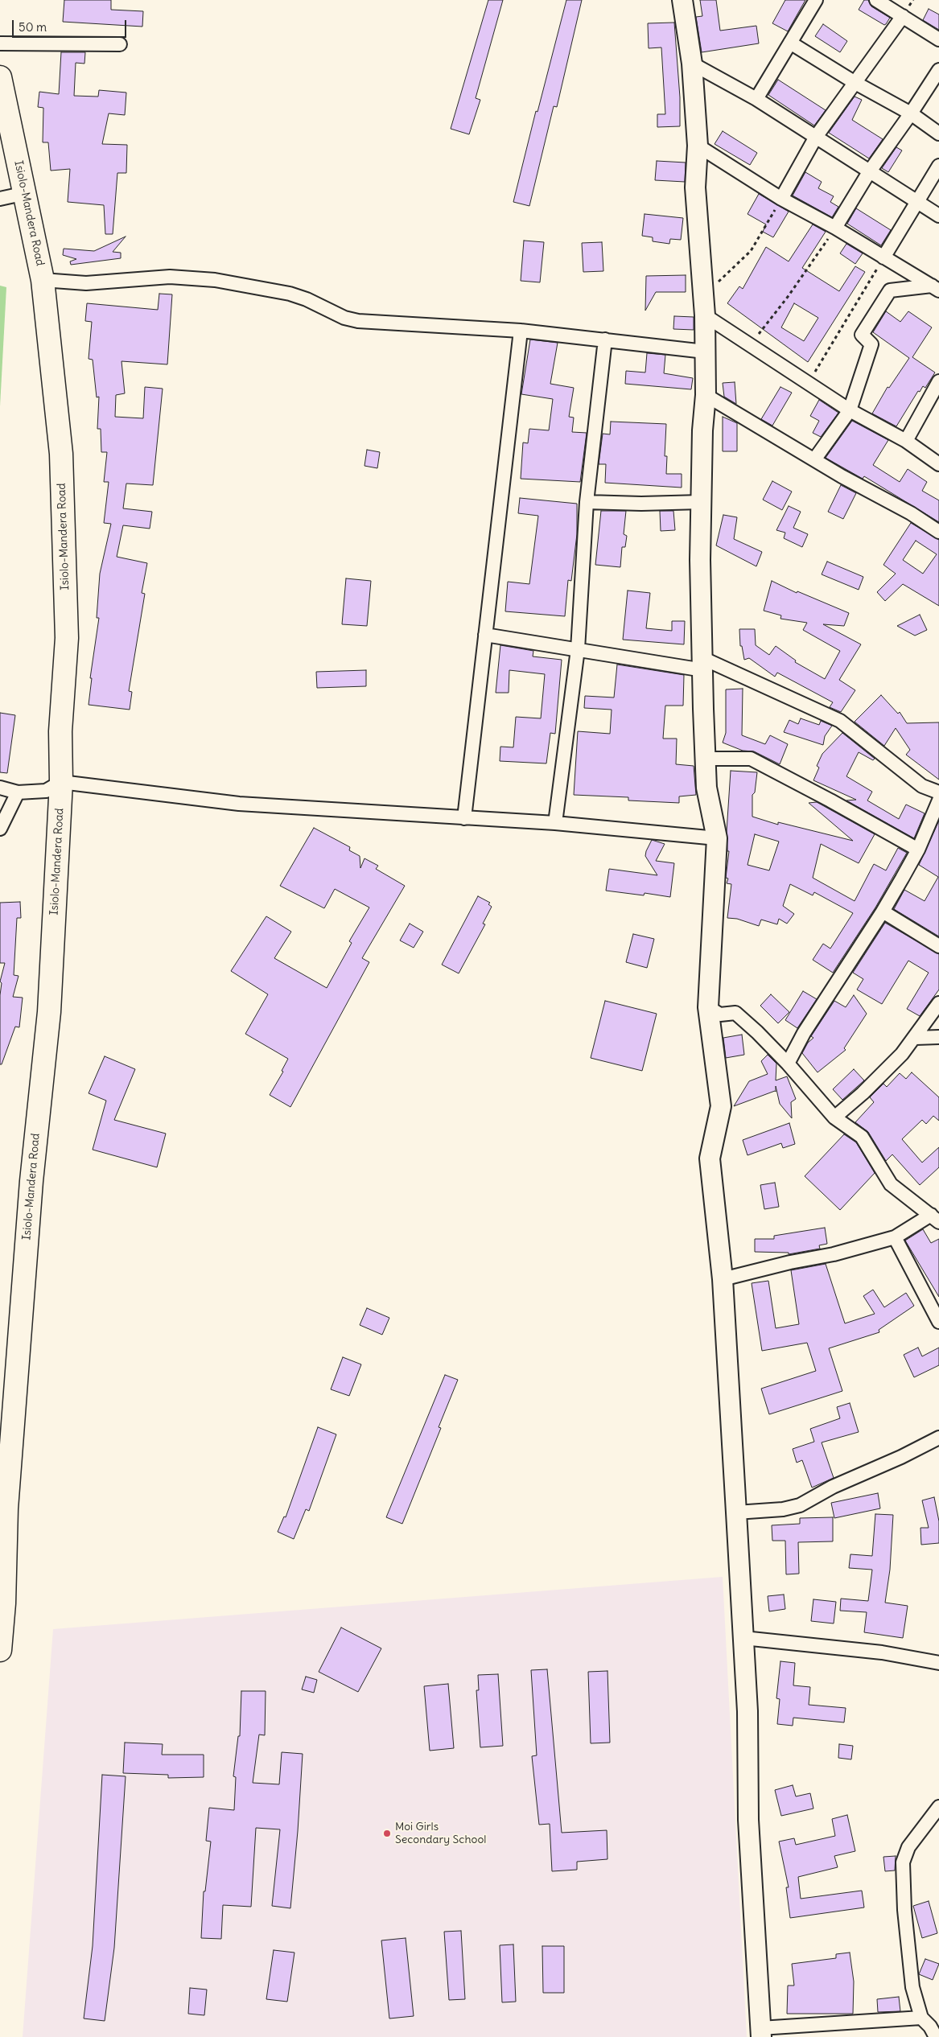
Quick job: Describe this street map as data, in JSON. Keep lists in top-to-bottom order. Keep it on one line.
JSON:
{"streets":{"highway":["Isiolo-Mandera Road"]},"places":["Moi Girls Secondary School"],"scale_bar":"50 m"}
